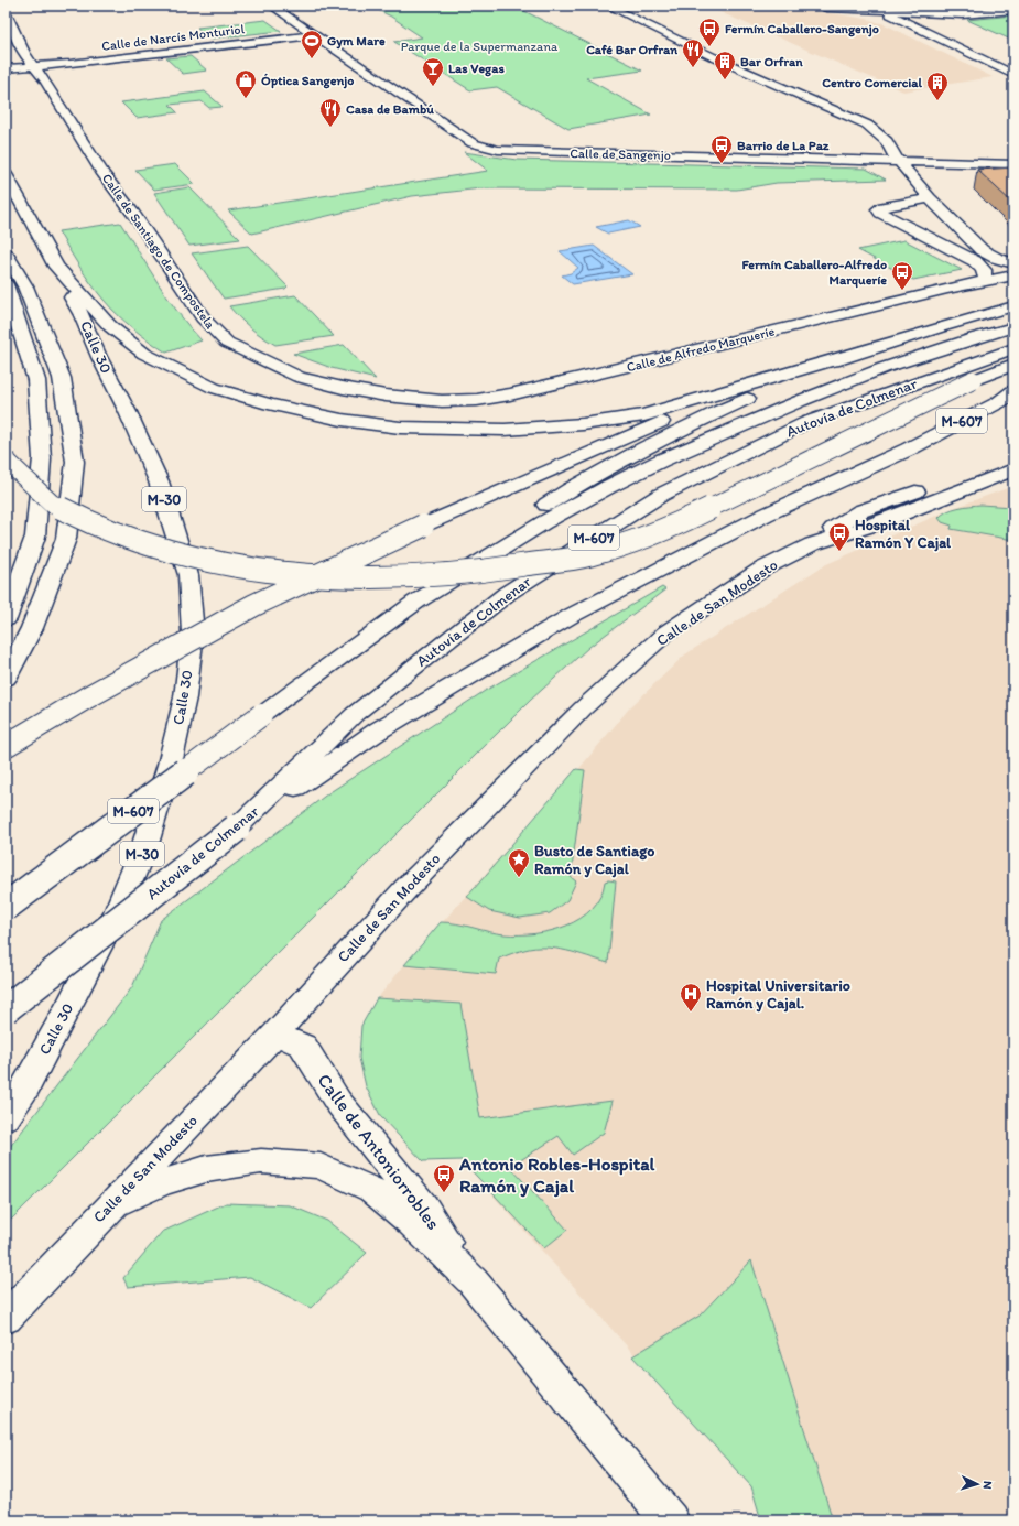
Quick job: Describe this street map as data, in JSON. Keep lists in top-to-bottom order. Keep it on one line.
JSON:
{"streets":{"main road":["Calle de Narcís Monturiol","Calle de Sangenjo","Calle de Santiago de Compostela","Calle 30","Calle de Alfredo Marqueríe","Autovía de Colmenar","M-607","M-30","Calle de San Modesto","Calle de Antoniorrobles"]},"crossings":[["Calle de Narcís Monturiol","Calle de Sangenjo"],["Calle de Narcís Monturiol","Calle de Santiago de Compostela"],["Calle de Santiago de Compostela","Calle de Alfredo Marqueríe"],["Calle 30","M-30"],["Calle de San Modesto","Calle de Antoniorrobles"]],"parks":["Parque de la Supermanzana"],"places":{"bus stop":["Fermín Caballero-Sangenjo","Barrio de La Paz","Fermín Caballero-Alfredo Marqueríe","Hospital Ramón Y Cajal","Antonio Robles-Hospital Ramón y Cajal"],"sports":["Gym Mare"],"restaurant":["Café Bar Orfran","Casa de Bambú"],"building":["Bar Orfran","Centro Comercial"],"bar":["Las Vegas"],"shop":["Óptica Sangenjo"],"place":["Busto de Santiago Ramón y Cajal"],"hospital":["Hospital Universitario Ramón y Cajal."]},"north":"right"}
